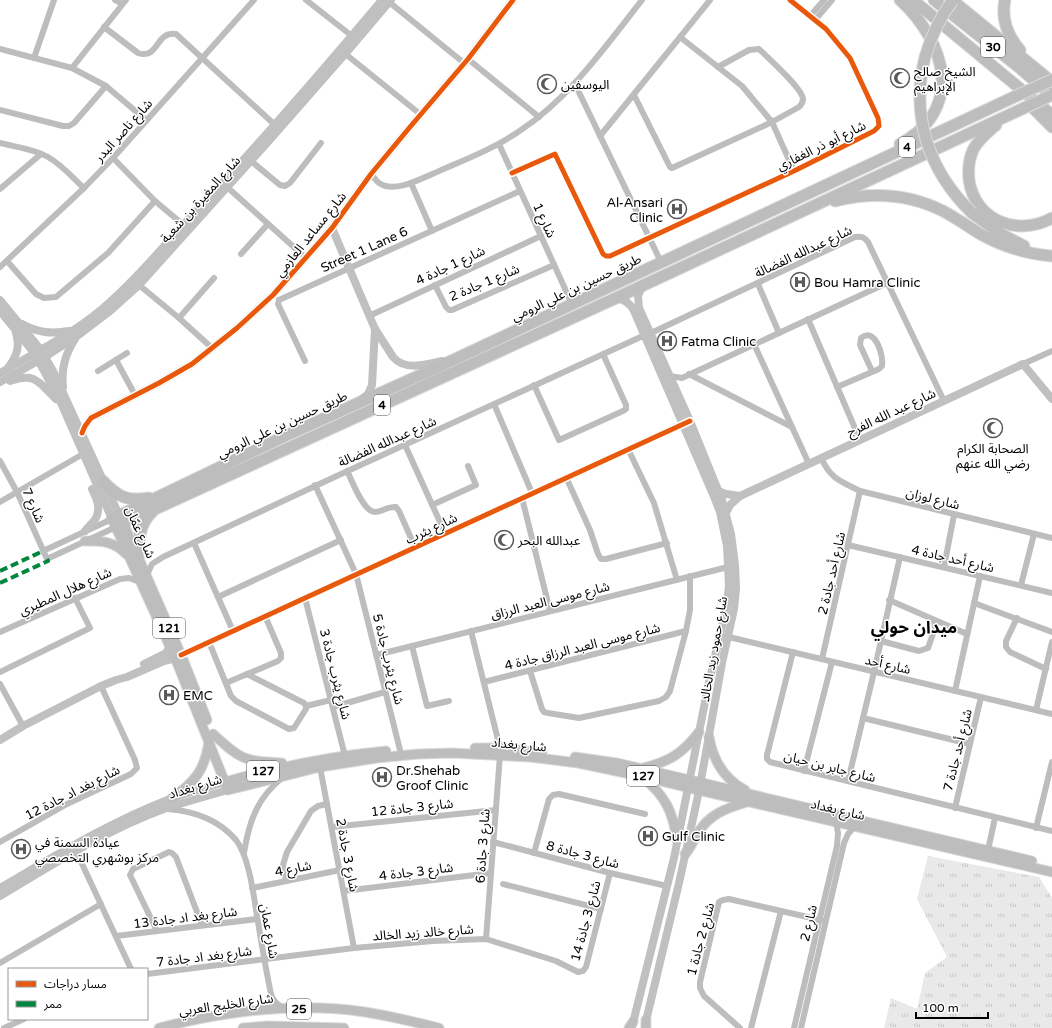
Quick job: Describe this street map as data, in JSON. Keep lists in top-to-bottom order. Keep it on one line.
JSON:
{"streets":{"highway":["30","4","طريق حسين بن علي الرومي"],"main road":["شارع المغيرة بن شعبة","شارع مساعد العازمي","شارع عبد الله الفرج","شارع عمّان","121","شارع حمود زيد الخالد","شارع بغداد","127","شارع الخليج العربي","25"],"street":["شارع ناصر البدر","شارع أبو ذر الغفاري","شارع 1","Street 1 Lane 6","شارع عبدالله الفضالة","شارع 1 جادة 4","شارع 1 جادة 2","شارع لوزان","شارع 7","شارع يثرب","شارع أحد جادة 4","شارع أحد جادة 2","شارع هلال المطيري","شارع موسى العبد الرزاق","شارع موسى العبد الرزاق جادة 4","شارع يثرب جادة 5","شارع أحد","شارع يثرب جادة 3","شارع أحد جادة 7","شارع جابر بن حيان","شارع بغد اد جادة 12","شارع 3 جادة 12","شارع 3 جادة 6","شارع 3 جادة 8","شارع 3 جادة 2","شارع 4","شارع 3 جادة 4","شارع بغد اد جادة 13","شارع 3 جادة 14","شارع 2","شارع عمان","شارع خالد زيد الخالد","شارع 2 جادة 1","شارع بغد اد جادة 7"]},"crossings":[["30","طريق حسين بن علي الرومي"],["شارع أبو ذر الغفاري","شارع 1"],["شارع المغيرة بن شعبة","شارع عمّان"],["شارع 1","Street 1 Lane 6"],["شارع 1","شارع 1 جادة 4"],["شارع 1","شارع 1 جادة 2"],["شارع 1","طريق حسين بن علي الرومي"],["شارع مساعد العازمي","Street 1 Lane 6"],["شارع مساعد العازمي","شارع عمّان"],["شارع عبدالله الفضالة","شارع عبد الله الفرج"],["شارع عبدالله الفضالة","شارع عمّان"],["شارع عبدالله الفضالة","شارع هلال المطيري"],["شارع عبدالله الفضالة","شارع حمود زيد الخالد"],["شارع عبدالله الفضالة","شارع يثرب جادة 5"],["شارع 1 جادة 4","شارع 1 جادة 2"],["طريق حسين بن علي الرومي","شارع عمّان"],["طريق حسين بن علي الرومي","شارع حمود زيد الخالد"],["شارع عبد الله الفرج","شارع لوزان"],["شارع عبد الله الفرج","شارع حمود زيد الخالد"],["شارع لوزان","شارع أحد جادة 2"],["شارع يثرب","شارع عمّان"],["شارع يثرب","شارع حمود زيد الخالد"],["شارع يثرب","شارع يثرب جادة 5"],["شارع يثرب","شارع يثرب جادة 3"],["شارع عمّان","شارع هلال المطيري"],["شارع عمّان","شارع بغداد"],["شارع أحد جادة 4","شارع أحد جادة 2"],["شارع أحد جادة 2","شارع أحد"],["شارع موسى العبد الرزاق","شارع حمود زيد الخالد"],["شارع موسى العبد الرزاق","شارع يثرب جادة 5"],["شارع موسى العبد الرزاق","شارع 3 جادة 6"],["شارع موسى العبد الرزاق جادة 4","شارع 3 جادة 6"],["شارع حمود زيد الخالد","شارع أحد"],["شارع حمود زيد الخالد","شارع بغداد"],["شارع حمود زيد الخالد","شارع 3 جادة 8"],["شارع يثرب جادة 5","شارع بغداد"],["شارع أحد","شارع أحد جادة 7"],["شارع أحد","شارع جابر بن حيان"],["شارع يثرب جادة 3","شارع بغداد"],["شارع بغداد","شارع 3 جادة 6"],["شارع بغداد","شارع 3 جادة 2"],["شارع بغداد","شارع 2"],["شارع بغداد","شارع عمان"],["شارع أحد جادة 7","شارع جابر بن حيان"],["شارع 3 جادة 12","شارع 3 جادة 6"],["شارع 3 جادة 12","شارع 3 جادة 2"],["شارع 3 جادة 6","شارع 3 جادة 8"],["شارع 3 جادة 6","شارع 3 جادة 4"],["شارع 3 جادة 6","شارع خالد زيد الخالد"],["شارع 3 جادة 8","شارع 3 جادة 14"],["شارع 3 جادة 2","شارع 4"],["شارع 3 جادة 2","شارع 3 جادة 4"],["شارع 3 جادة 2","شارع خالد زيد الخالد"],["شارع 4","شارع عمان"],["شارع بغد اد جادة 13","شارع عمان"],["شارع 3 جادة 14","شارع خالد زيد الخالد"],["شارع 2","شارع 2 جادة 1"],["شارع عمان","شارع خالد زيد الخالد"],["شارع عمان","شارع بغد اد جادة 7"],["شارع عمان","شارع الخليج العربي"],["شارع خالد زيد الخالد","شارع بغد اد جادة 7"]],"districts":["ميدان حولي"],"places":{"mosque":["الشيخ صالح الإبراهيم","اليوسفين","الصحابة الكرام رضي الله عنهم","عبدالله البحر"],"hospital":["Al-Ansari Clinic","Bou Hamra Clinic","Fatma Clinic","EMC","Dr.Shehab Groof Clinic","Gulf Clinic","عيادة السمنة في مركز بوشهري التخصصي"]},"legend":["مسار دراجات","ممر"],"scale_bar":"100 m"}
